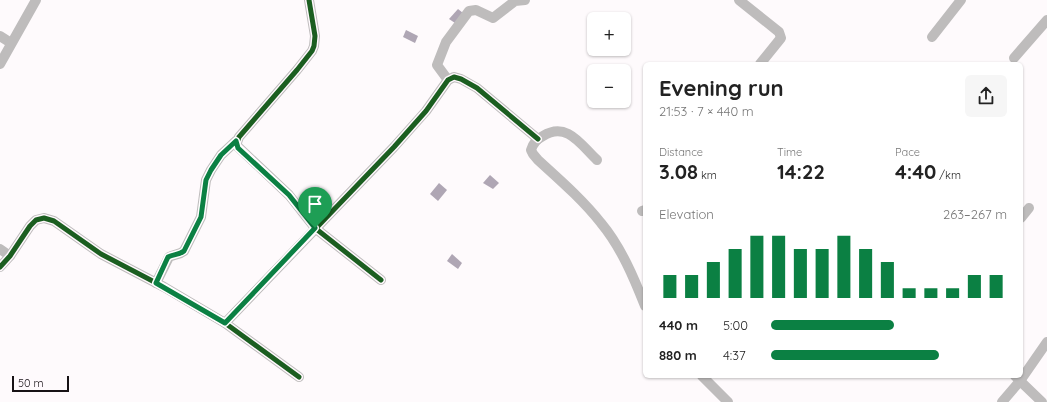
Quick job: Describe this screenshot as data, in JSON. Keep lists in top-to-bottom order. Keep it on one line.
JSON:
{"scale_bar":"50 m","page":{"map_buttons":["+","−"],"heading":["Evening run","21:53 · 7 × 440 m"],"stats":[["Distance","3.08 km"],["Time","14:22"],["Pace","4:40 /km"]],"chart":["Elevation","263–267 m"],"list":[{"name":"440 m","note":"5:00"},{"name":"880 m","note":"4:37"}],"scale":"50 m"}}
